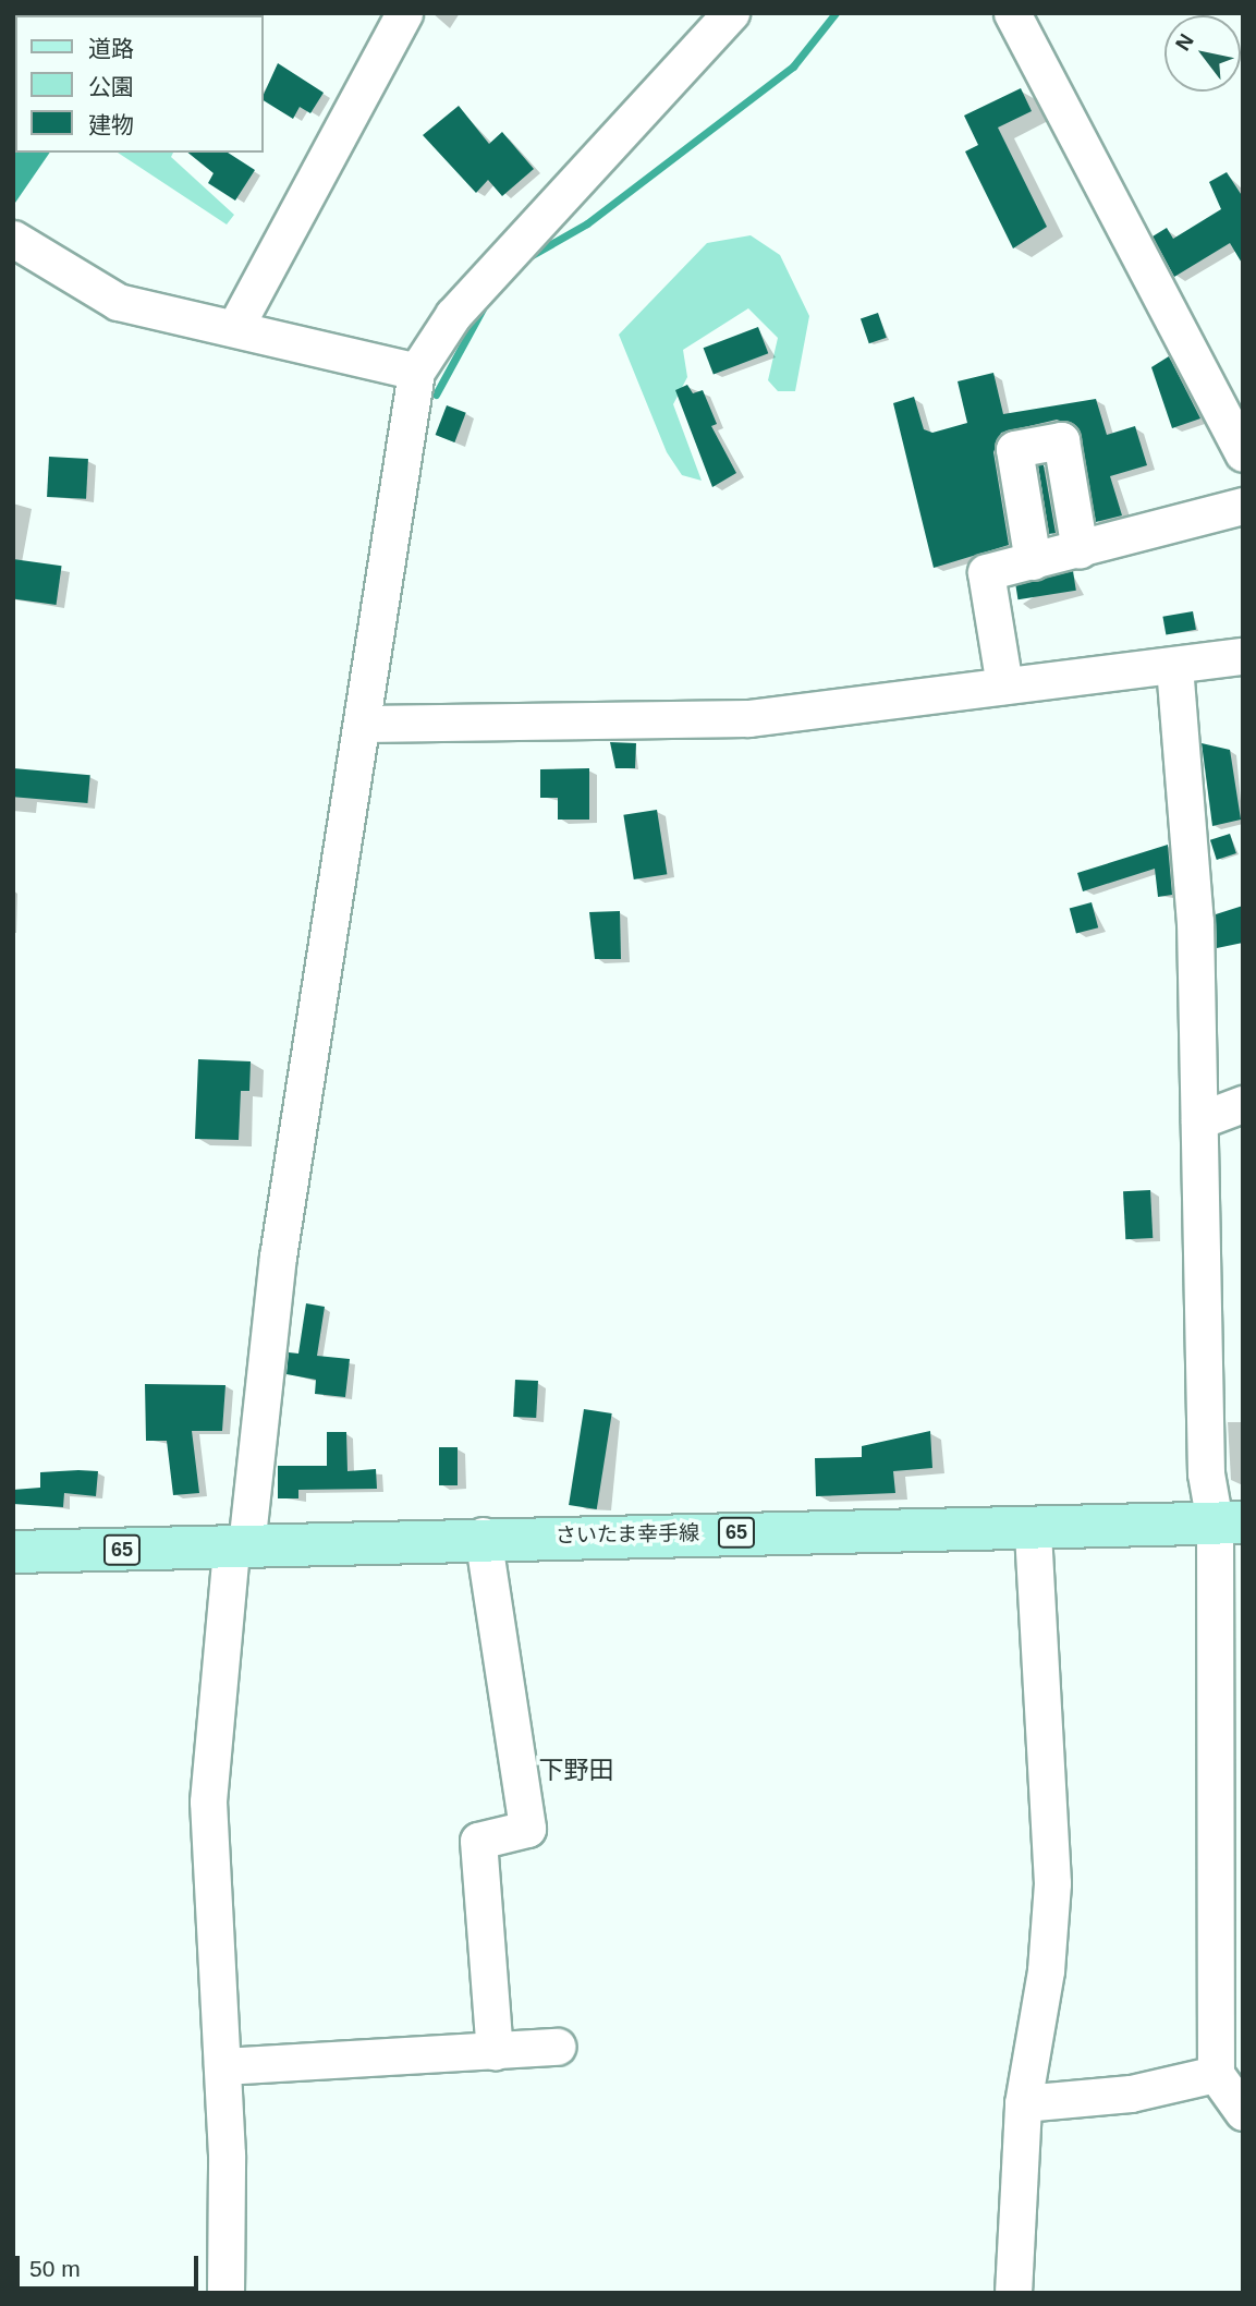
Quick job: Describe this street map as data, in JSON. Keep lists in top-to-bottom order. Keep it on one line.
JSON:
{"streets":{"main road":["65","さいたま幸手線"]},"districts":["下野田"],"legend":["道路","公園","建物"],"scale_bar":"50 m","north":"top left"}
